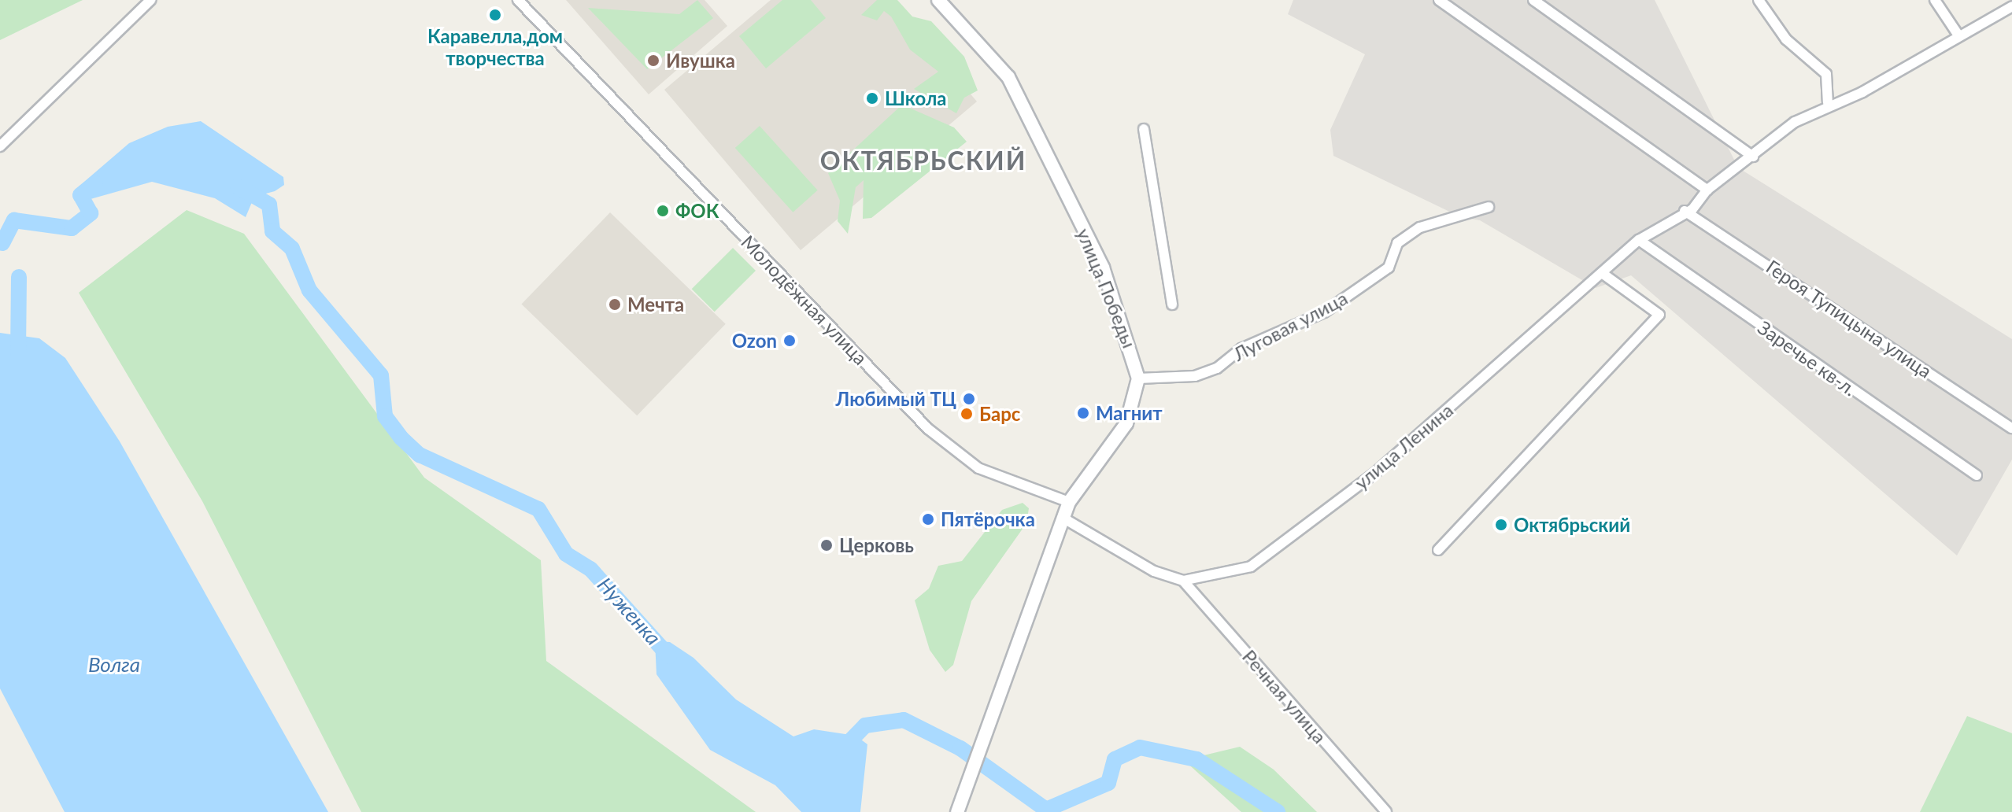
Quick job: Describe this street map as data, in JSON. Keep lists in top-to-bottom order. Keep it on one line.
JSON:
{"streets":{"street":["улица Победы","Молодёжная улица","Героя Тупицына улица","Луговая улица","Заречье кв-л.","улица Ленина","Речная улица"]},"crossings":[["улица Победы","Луговая улица"],["Героя Тупицына улица","улица Ленина"],["Заречье кв-л.","улица Ленина"],["улица Ленина","Речная улица"]],"districts":["ОКТЯБРЬСКИЙ"],"water":["Нуженка","Волга"],"places":["Каравелла,дом творчества","Ивушка","Школа","ФОК","Мечта","Ozon","Любимый ТЦ","Магнит","Барс","Пятёрочка","Октябрьский","Церковь"]}
